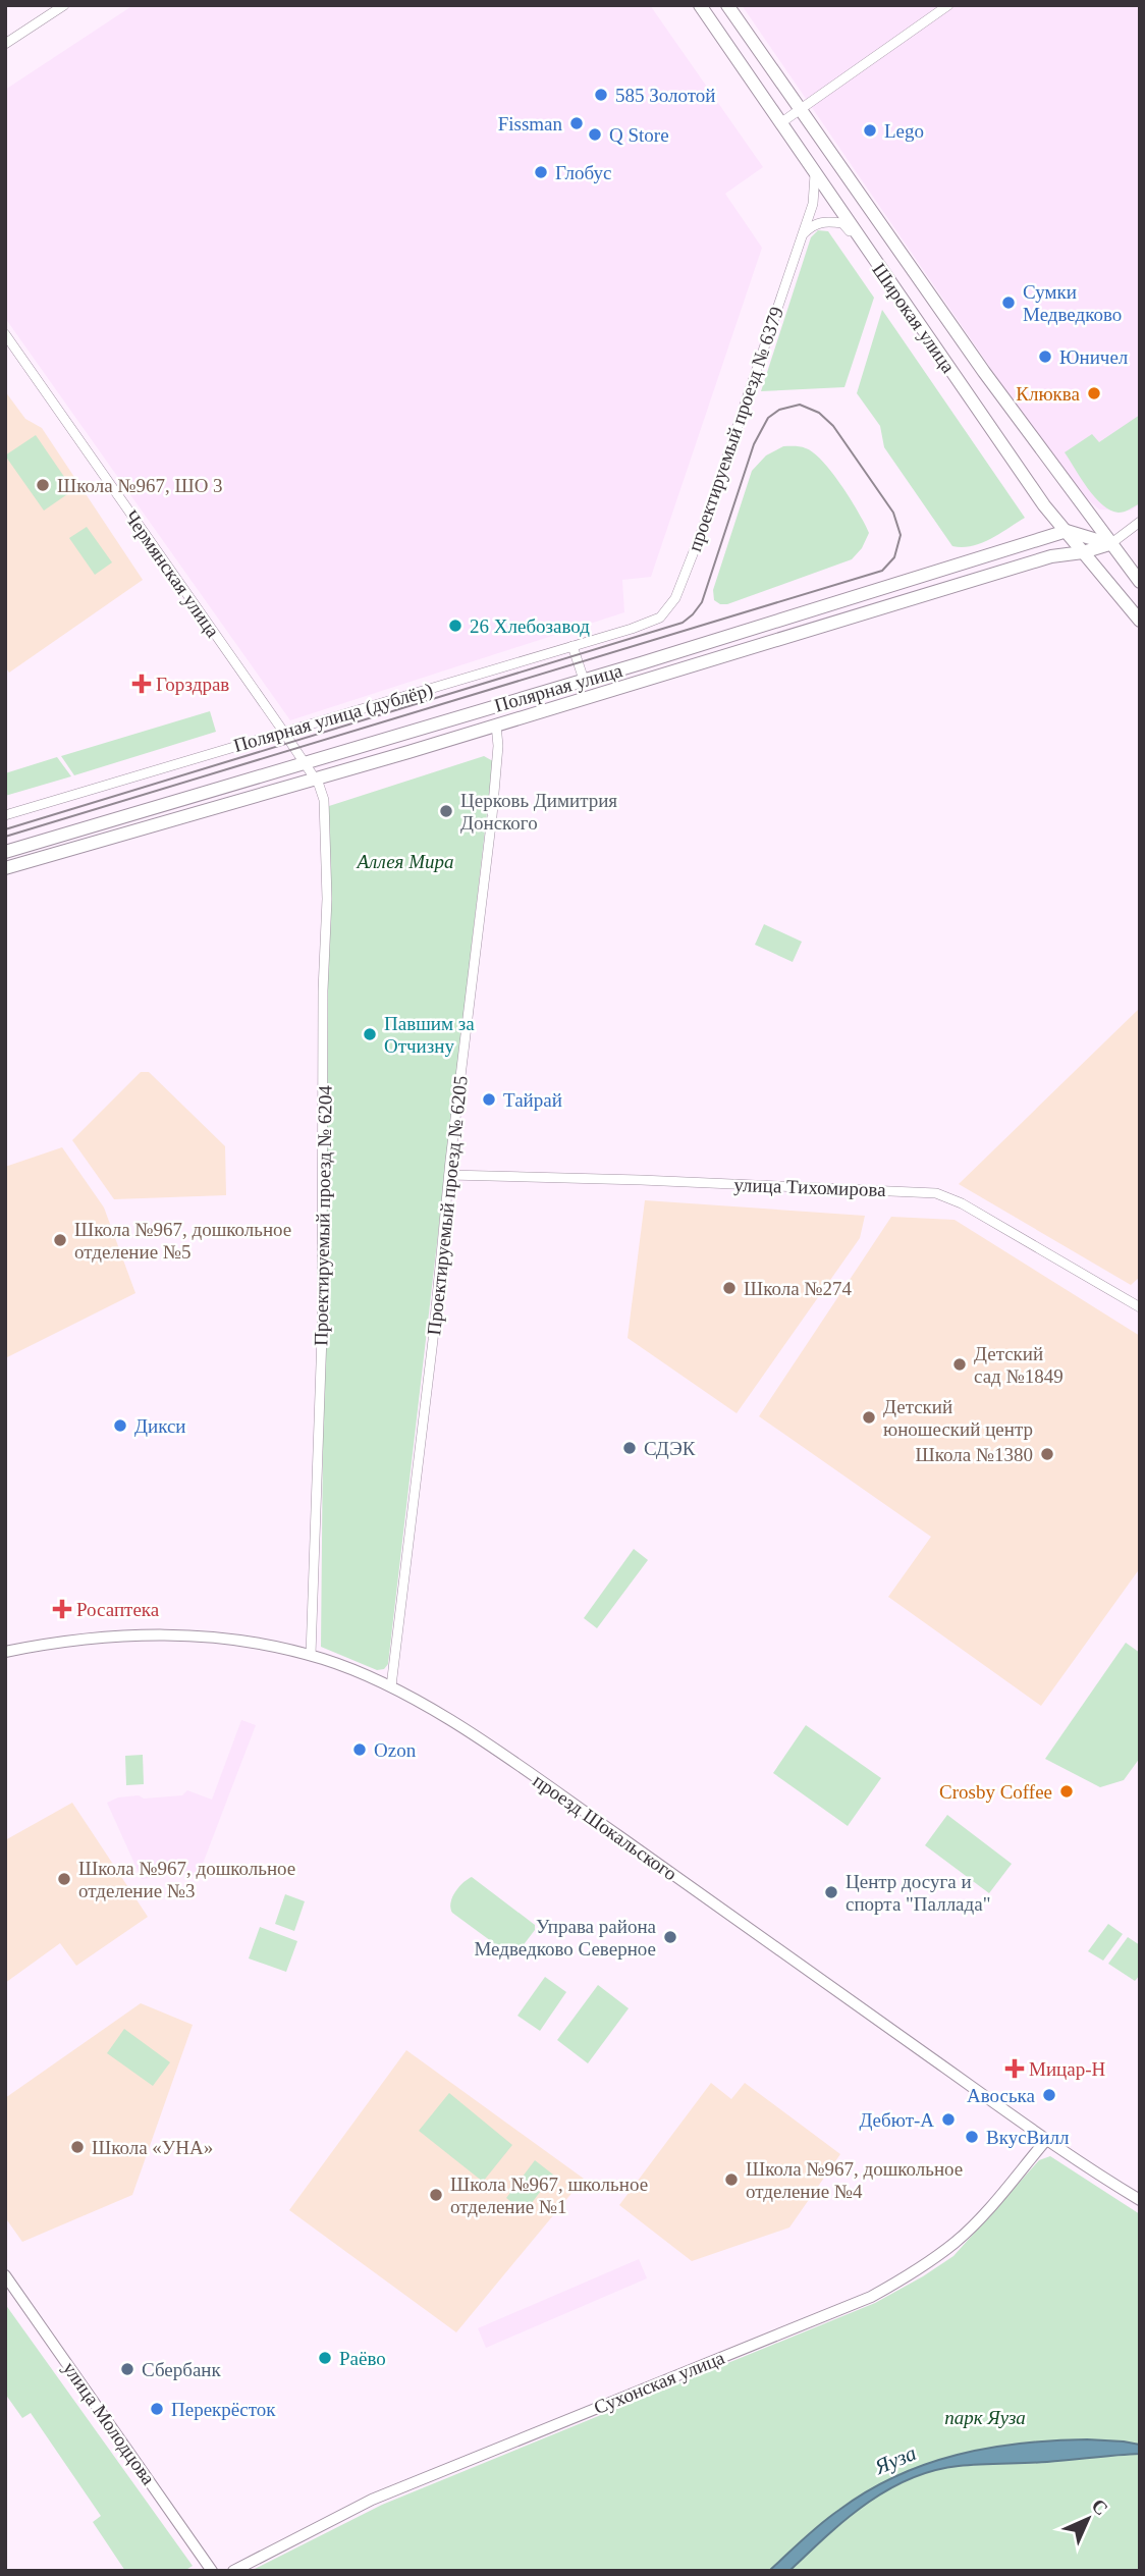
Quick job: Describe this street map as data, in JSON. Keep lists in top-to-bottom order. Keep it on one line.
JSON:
{"streets":{"main road":["Широкая улица","Полярная улица"],"street":["проектируемый проезд № 6379","Чермянская улица","Полярная улица (дублёр)","улица Тихомирова","Проектируемый проезд № 6205","Проектируемый проезд № 6204","проезд Шокальского","Сухонская улица","улица Молодцова"]},"crossings":[["Широкая улица","проектируемый проезд № 6379"],["Широкая улица","Полярная улица"],["проектируемый проезд № 6379","Полярная улица (дублёр)"],["Чермянская улица","Полярная улица"],["Чермянская улица","Полярная улица (дублёр)"],["Чермянская улица","Проектируемый проезд № 6204"],["Полярная улица","Проектируемый проезд № 6205"],["Полярная улица","Проектируемый проезд № 6204"],["улица Тихомирова","Проектируемый проезд № 6205"],["Проектируемый проезд № 6205","проезд Шокальского"],["Проектируемый проезд № 6204","проезд Шокальского"],["проезд Шокальского","Сухонская улица"]],"water":["Яуза"],"parks":["Аллея Мира","парк Яуза"],"places":{"other":["585 Золотой","Fissman","Lego","Q Store","Глобус","Сумки Медведково","Юничел","Клюква","Школа №967, ШО 3","26 Хлебозавод","Церковь Димитрия Донского","Павшим за Отчизну","Тайрай","Школа №967, дошкольное отделение №5","Школа №274","Детский сад №1849","Детский юношеский центр","Дикси","СДЭК","Школа №1380","Ozon","Crosby Coffee","Школа №967, дошкольное отделение №3","Центр досуга и спорта \"Паллада\"","Управа района Медведково Северное","Авоська","Дебют-А","ВкусВилл","Школа «УНА»","Школа №967, дошкольное отделение №4","Школа №967, школьное отделение №1","Раёво","Сбербанк","Перекрёсток"],"health":["Горздрав","Росаптека","Мицар-Н"]},"north":"top right"}
